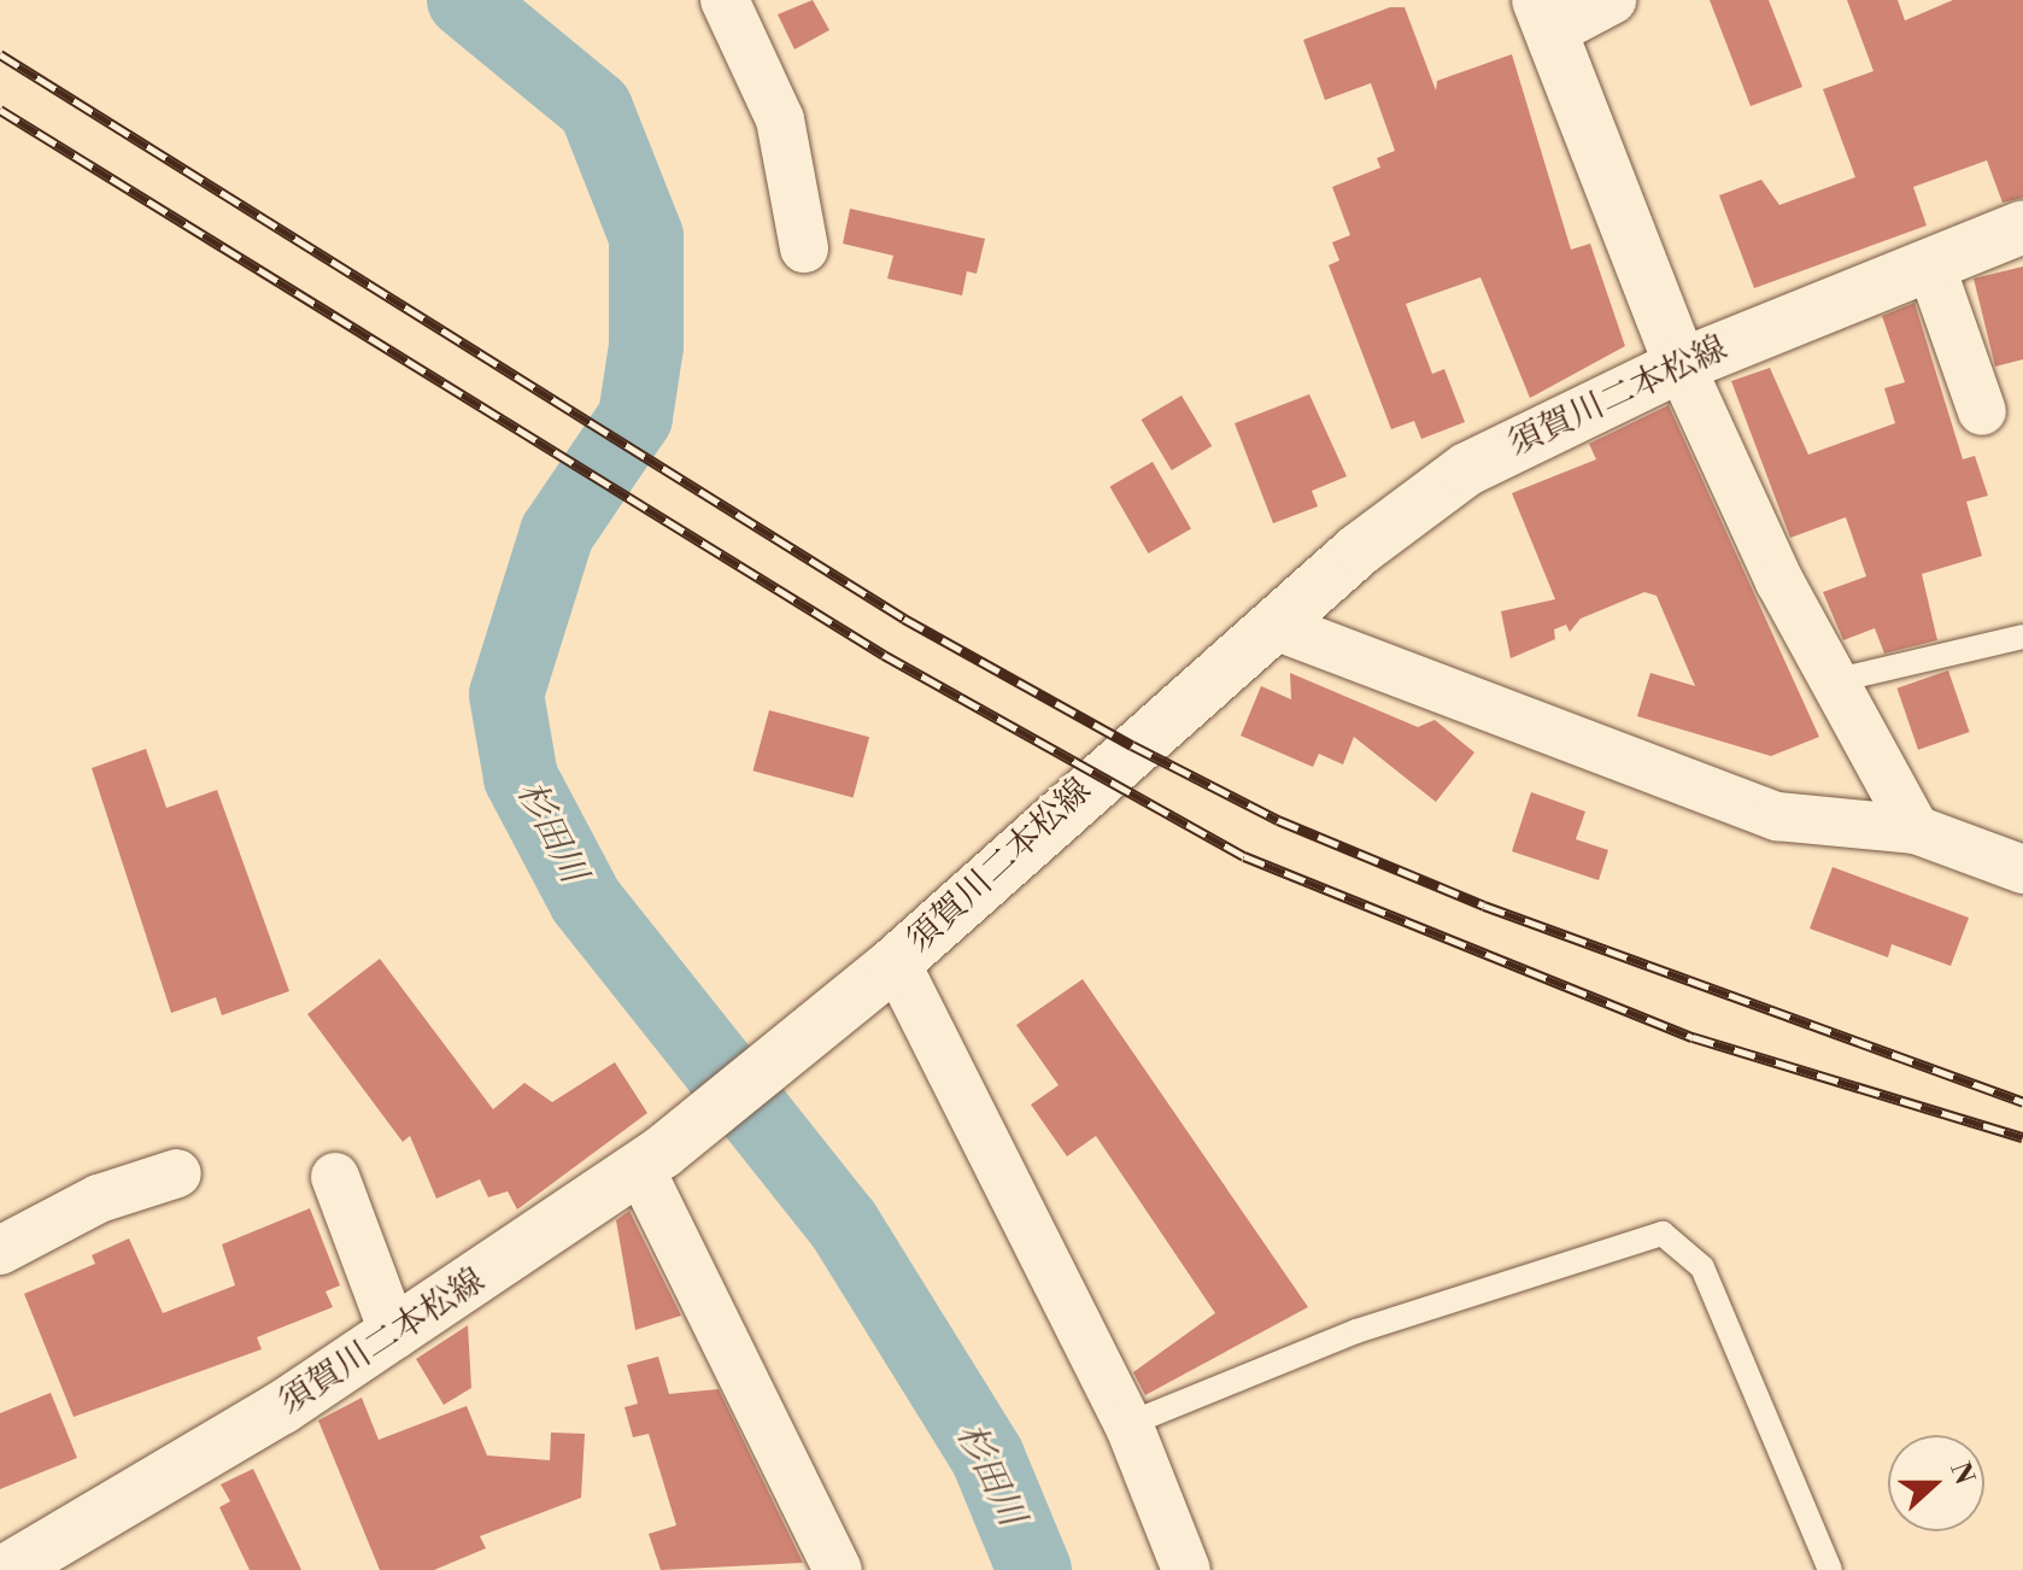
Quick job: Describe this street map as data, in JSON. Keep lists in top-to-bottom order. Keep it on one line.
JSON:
{"streets":{"main road":["須賀川二本松線"]},"water":["杉田川"],"north":"right"}
